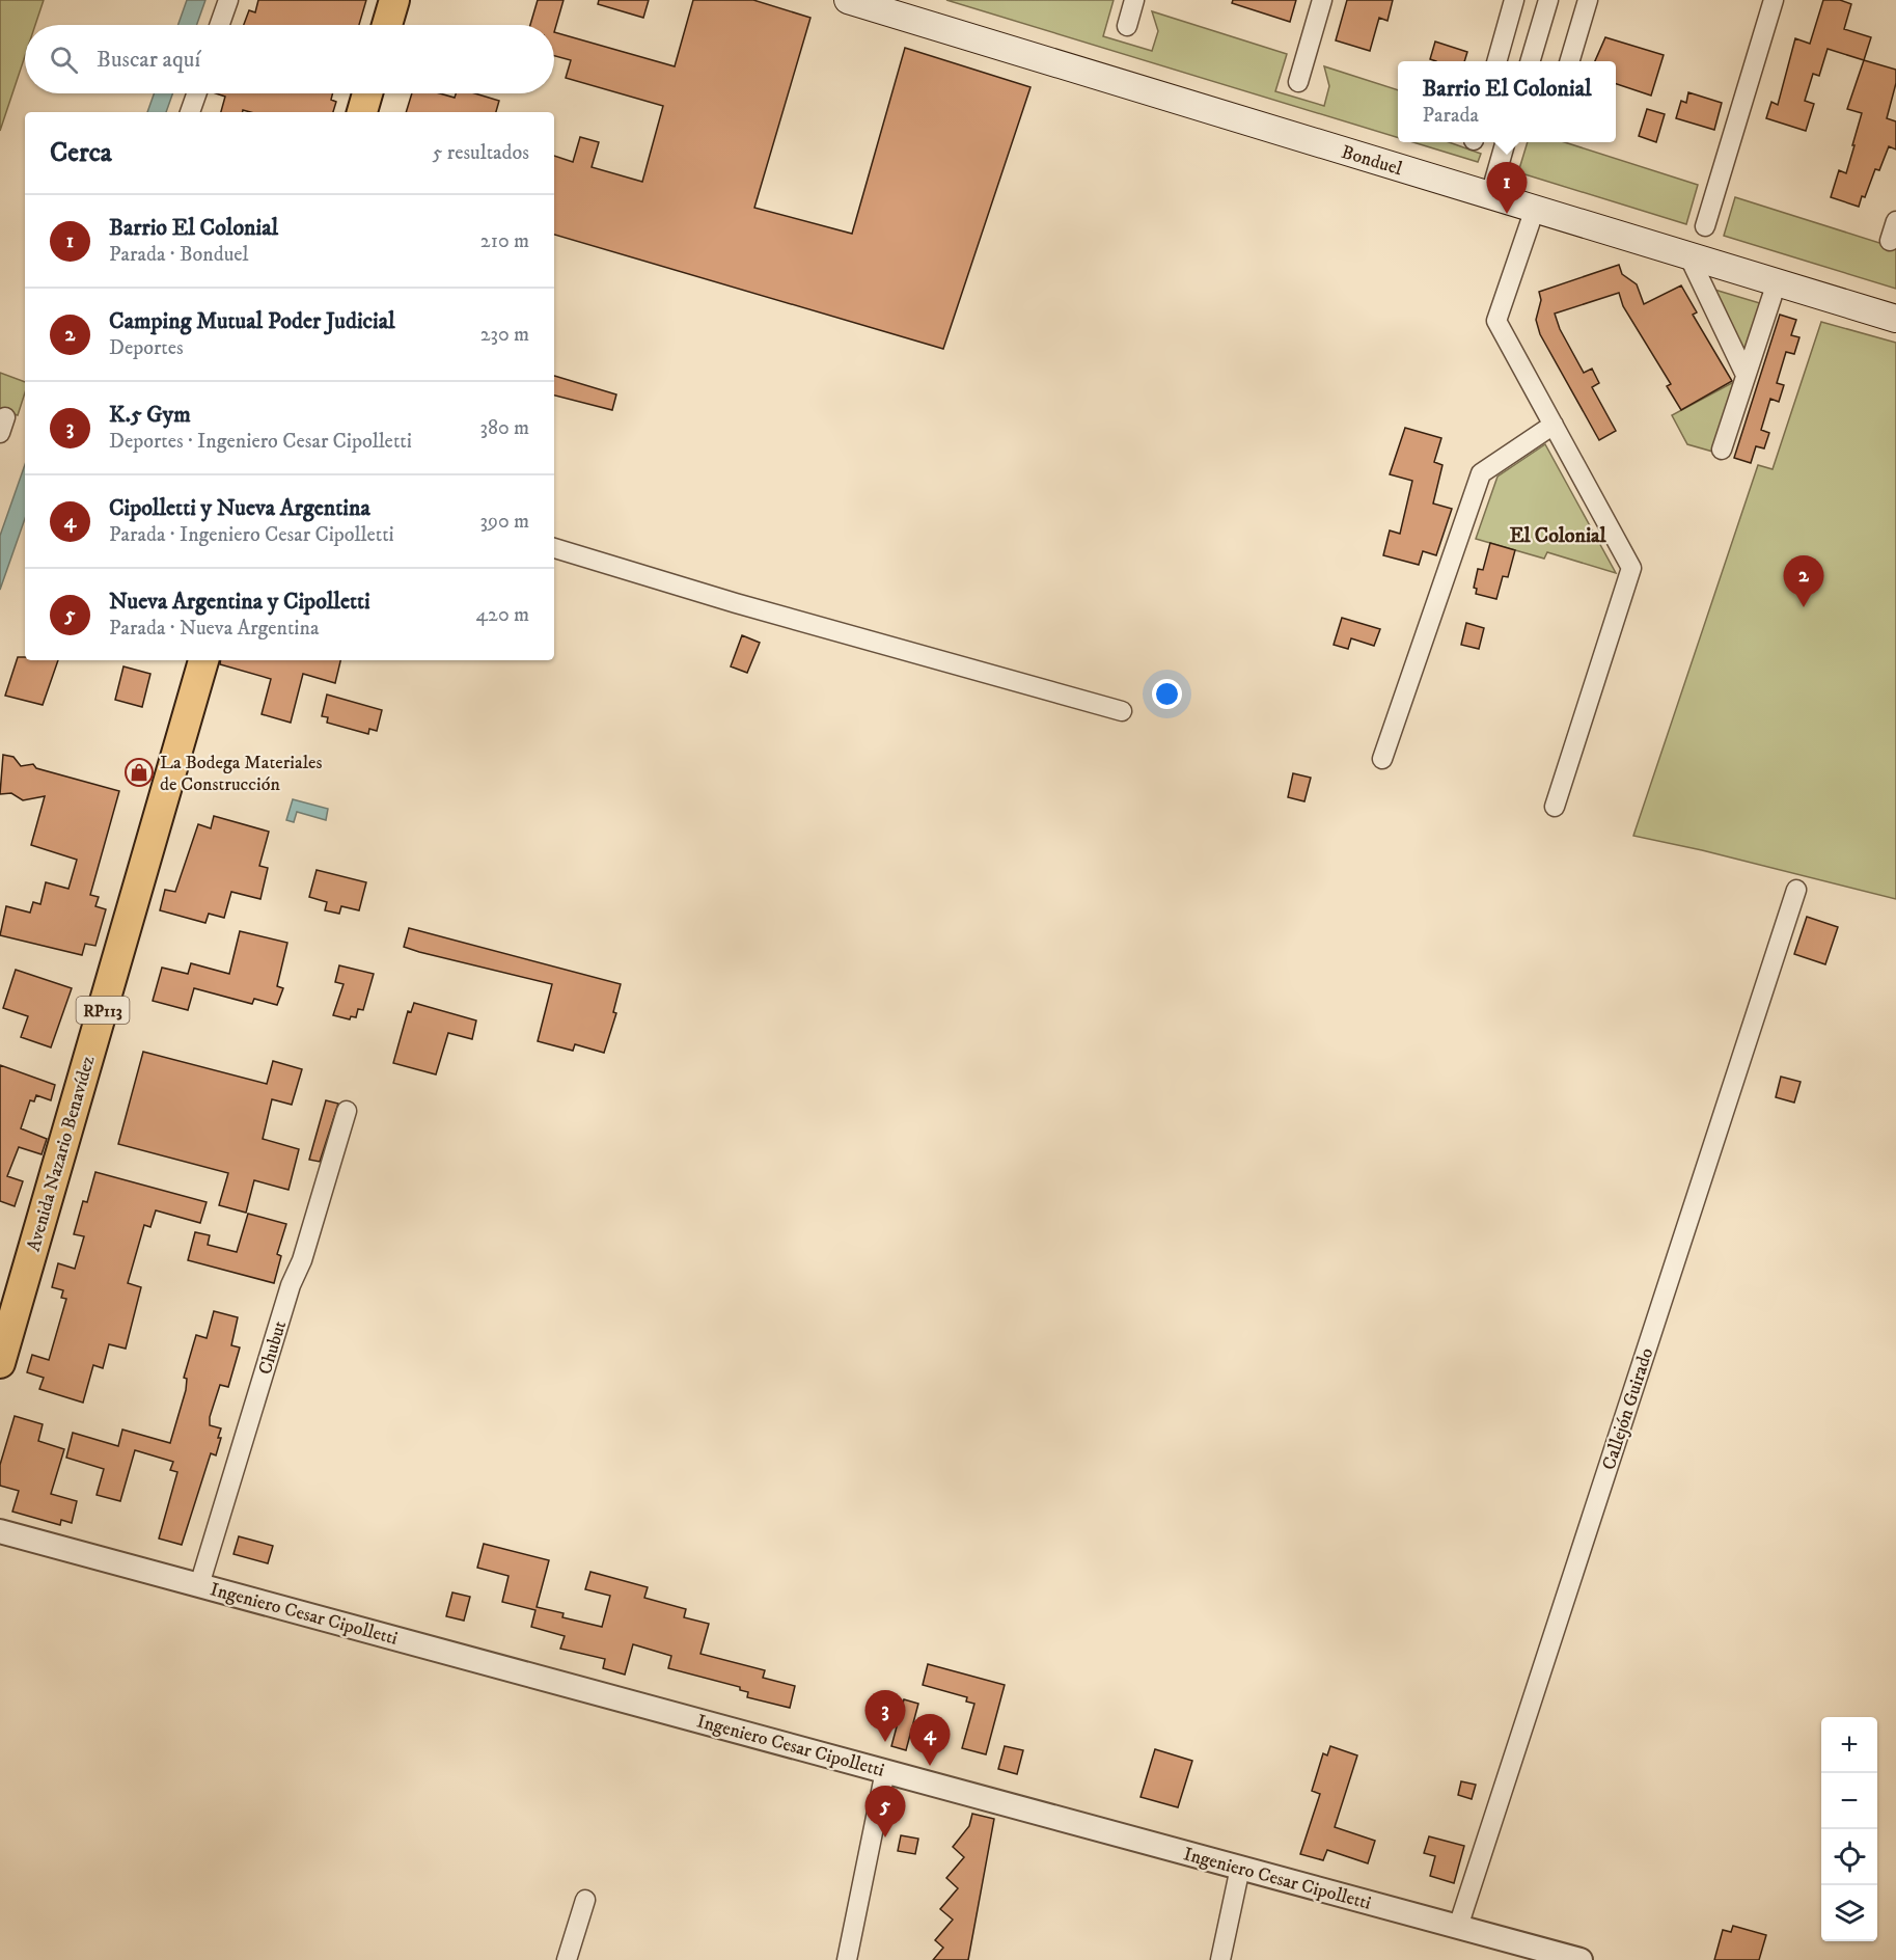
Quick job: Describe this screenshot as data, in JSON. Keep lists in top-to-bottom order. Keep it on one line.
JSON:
{"streets":{"main road":["Bonduel","RP113","Avenida Nazario Benavídez"],"street":["Chubut","Callejón Guirado","Ingeniero Cesar Cipolletti"]},"crossings":[["Chubut","Ingeniero Cesar Cipolletti"],["Callejón Guirado","Ingeniero Cesar Cipolletti"]],"districts":["El Colonial"],"places":{"shop":["La Bodega Materiales de Construcción"]},"page":{"search":"Buscar aquí","popup":["Barrio El Colonial","Parada"],"heading":["Cerca","5 resultados"],"pins":["1","2","3","4","5"],"list":[{"mark":"1","name":"Barrio El Colonial","note":"Parada · Bonduel","value":"210 m"},{"mark":"2","name":"Camping Mutual Poder Judicial","note":"Deportes","value":"230 m"},{"mark":"3","name":"K.5 Gym","note":"Deportes · Ingeniero Cesar Cipolletti","value":"380 m"},{"mark":"4","name":"Cipolletti y Nueva Argentina","note":"Parada · Ingeniero Cesar Cipolletti","value":"390 m"},{"mark":"5","name":"Nueva Argentina y Cipolletti","note":"Parada · Nueva Argentina","value":"420 m"}],"map_buttons":["+","−"]}}
